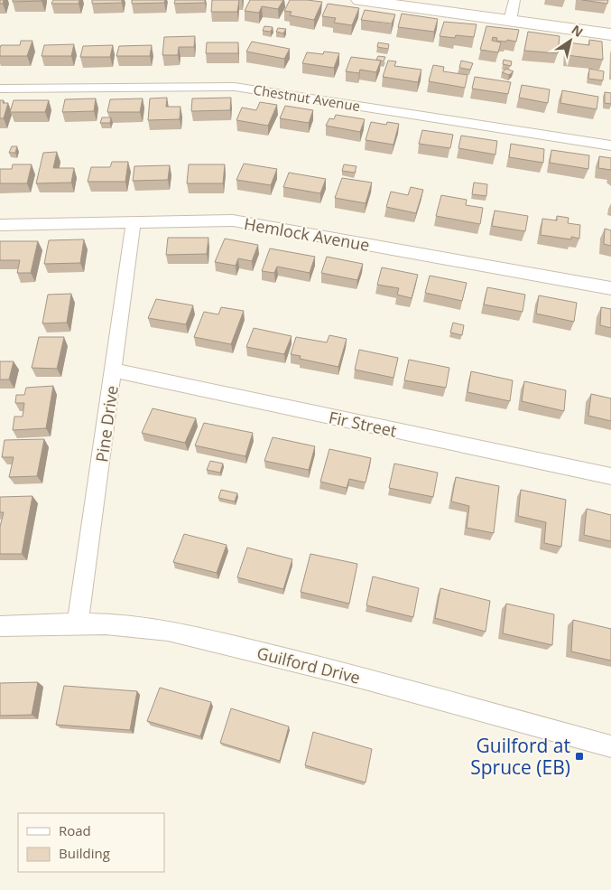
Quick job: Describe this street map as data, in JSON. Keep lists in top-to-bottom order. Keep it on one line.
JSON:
{"streets":{"street":["Chestnut Avenue","Hemlock Avenue","Pine Drive","Fir Street","Guilford Drive"]},"crossings":[["Hemlock Avenue","Pine Drive"],["Pine Drive","Fir Street"],["Pine Drive","Guilford Drive"]],"places":{"transit":["Guilford at Spruce (EB)"]},"legend":["Road","Building"],"north":"top right"}
